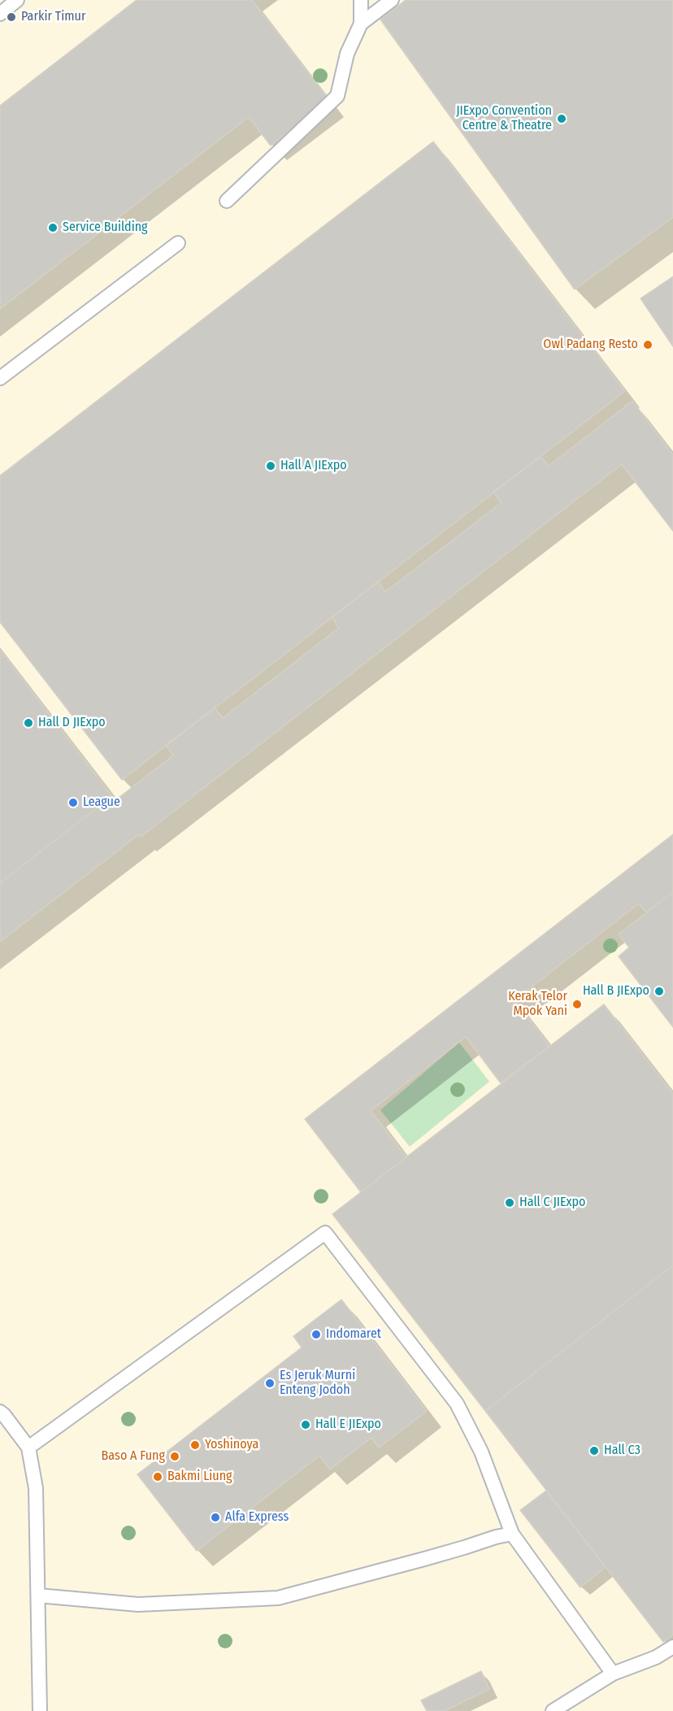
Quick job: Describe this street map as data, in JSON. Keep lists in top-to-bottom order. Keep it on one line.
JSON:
{"places":["Parkir Timur","JIExpo Convention Centre & Theatre","Service Building","Owl Padang Resto","Hall A JIExpo","Hall D JIExpo","League","Hall B JIExpo","Kerak Telor Mpok Yani","Hall C JIExpo","Indomaret","Es Jeruk Murni Enteng Jodoh","Hall E JIExpo","Yoshinoya","Hall C3","Baso A Fung","Bakmi Liung","Alfa Express"]}
